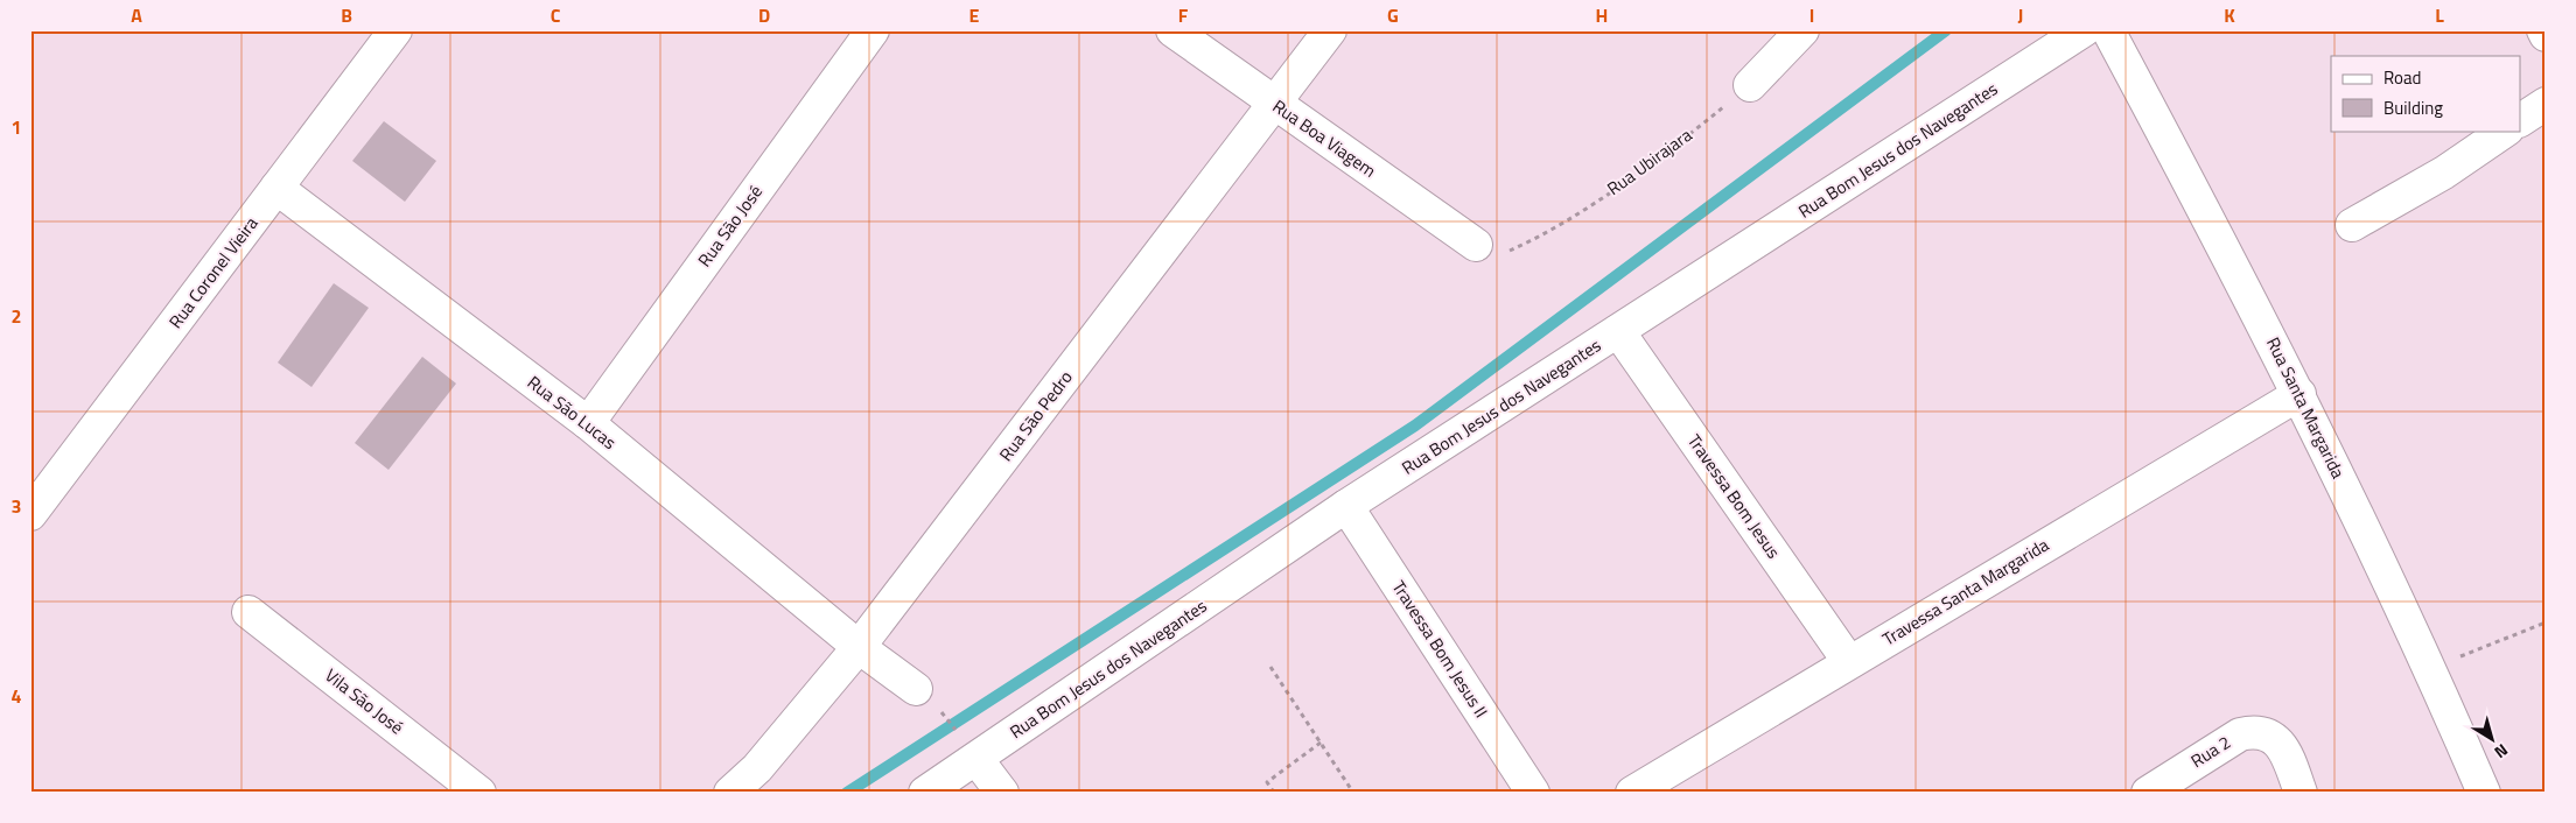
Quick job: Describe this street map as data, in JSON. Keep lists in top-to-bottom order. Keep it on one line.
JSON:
{"streets":{"street":["Rua Boa Viagem","Rua Bom Jesus dos Navegantes","Rua São José","Rua Coronel Vieira","Rua Santa Margarida","Rua São Lucas","Rua São Pedro","Travessa Bom Jesus","Travessa Santa Margarida","Travessa Bom Jesus II","Vila São José","Rua 2"],"path":["Rua Ubirajara"]},"crossings":[["Rua Boa Viagem","Rua Ubirajara"],["Rua Boa Viagem","Rua São Pedro"],["Rua Bom Jesus dos Navegantes","Travessa Bom Jesus"],["Rua Bom Jesus dos Navegantes","Travessa Bom Jesus II"],["Rua São José","Rua São Lucas"],["Rua Coronel Vieira","Rua São Lucas"],["Rua Santa Margarida","Travessa Santa Margarida"],["Rua São Lucas","Rua São Pedro"],["Travessa Bom Jesus","Travessa Santa Margarida"]],"legend":["Road","Building"],"north":"bottom right","grid":{"columns":["A","B","C","D","E","F","G","H","I","J","K","L"],"rows":["1","2","3","4"]}}
